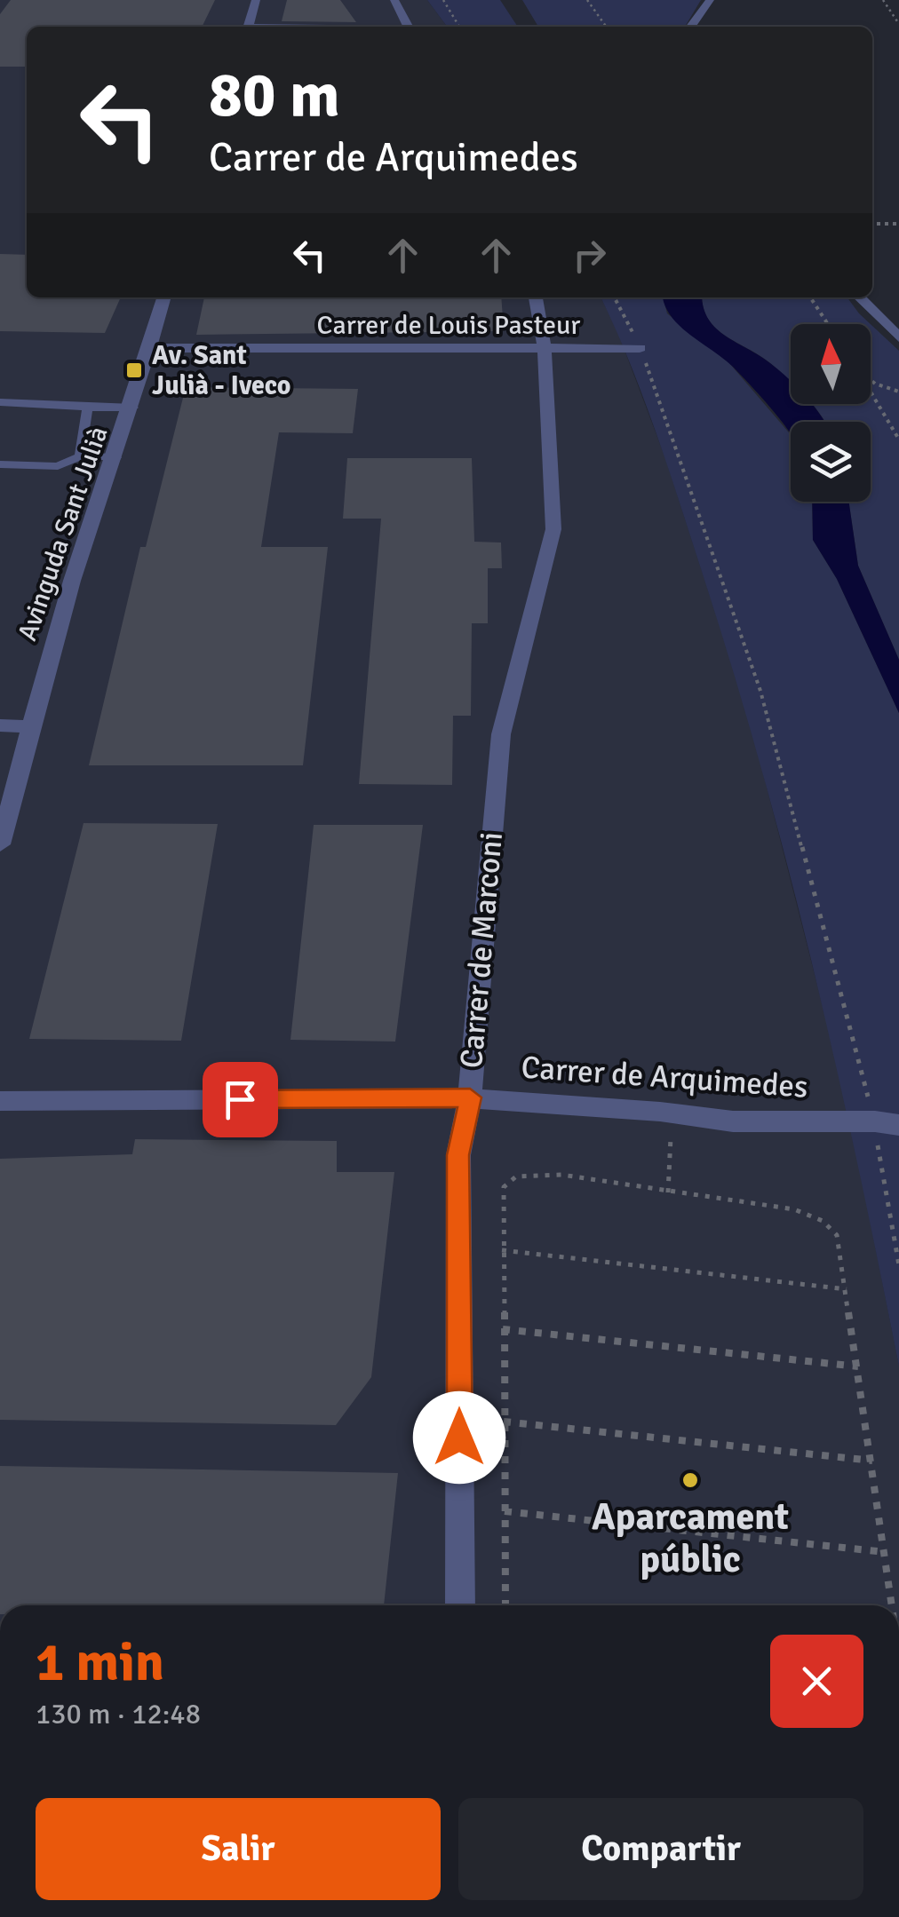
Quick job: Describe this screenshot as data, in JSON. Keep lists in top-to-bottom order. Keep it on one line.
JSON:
{"streets":{"street":["Carrer de Louis Pasteur","Avinguda Sant Julià","Carrer de Marconi","Carrer de Arquimedes"]},"crossings":[["Carrer de Louis Pasteur","Avinguda Sant Julià"],["Carrer de Louis Pasteur","Carrer de Marconi"],["Carrer de Marconi","Carrer de Arquimedes"]],"places":{"transit":["Av. Sant Julià - Iveco"],"other":["Aparcament públic"]},"north":"top","page":{"turn":["80 m","Carrer de Arquimedes"],"heading":["1 min","130 m · 12:48"],"buttons":["Salir","Compartir"]}}
